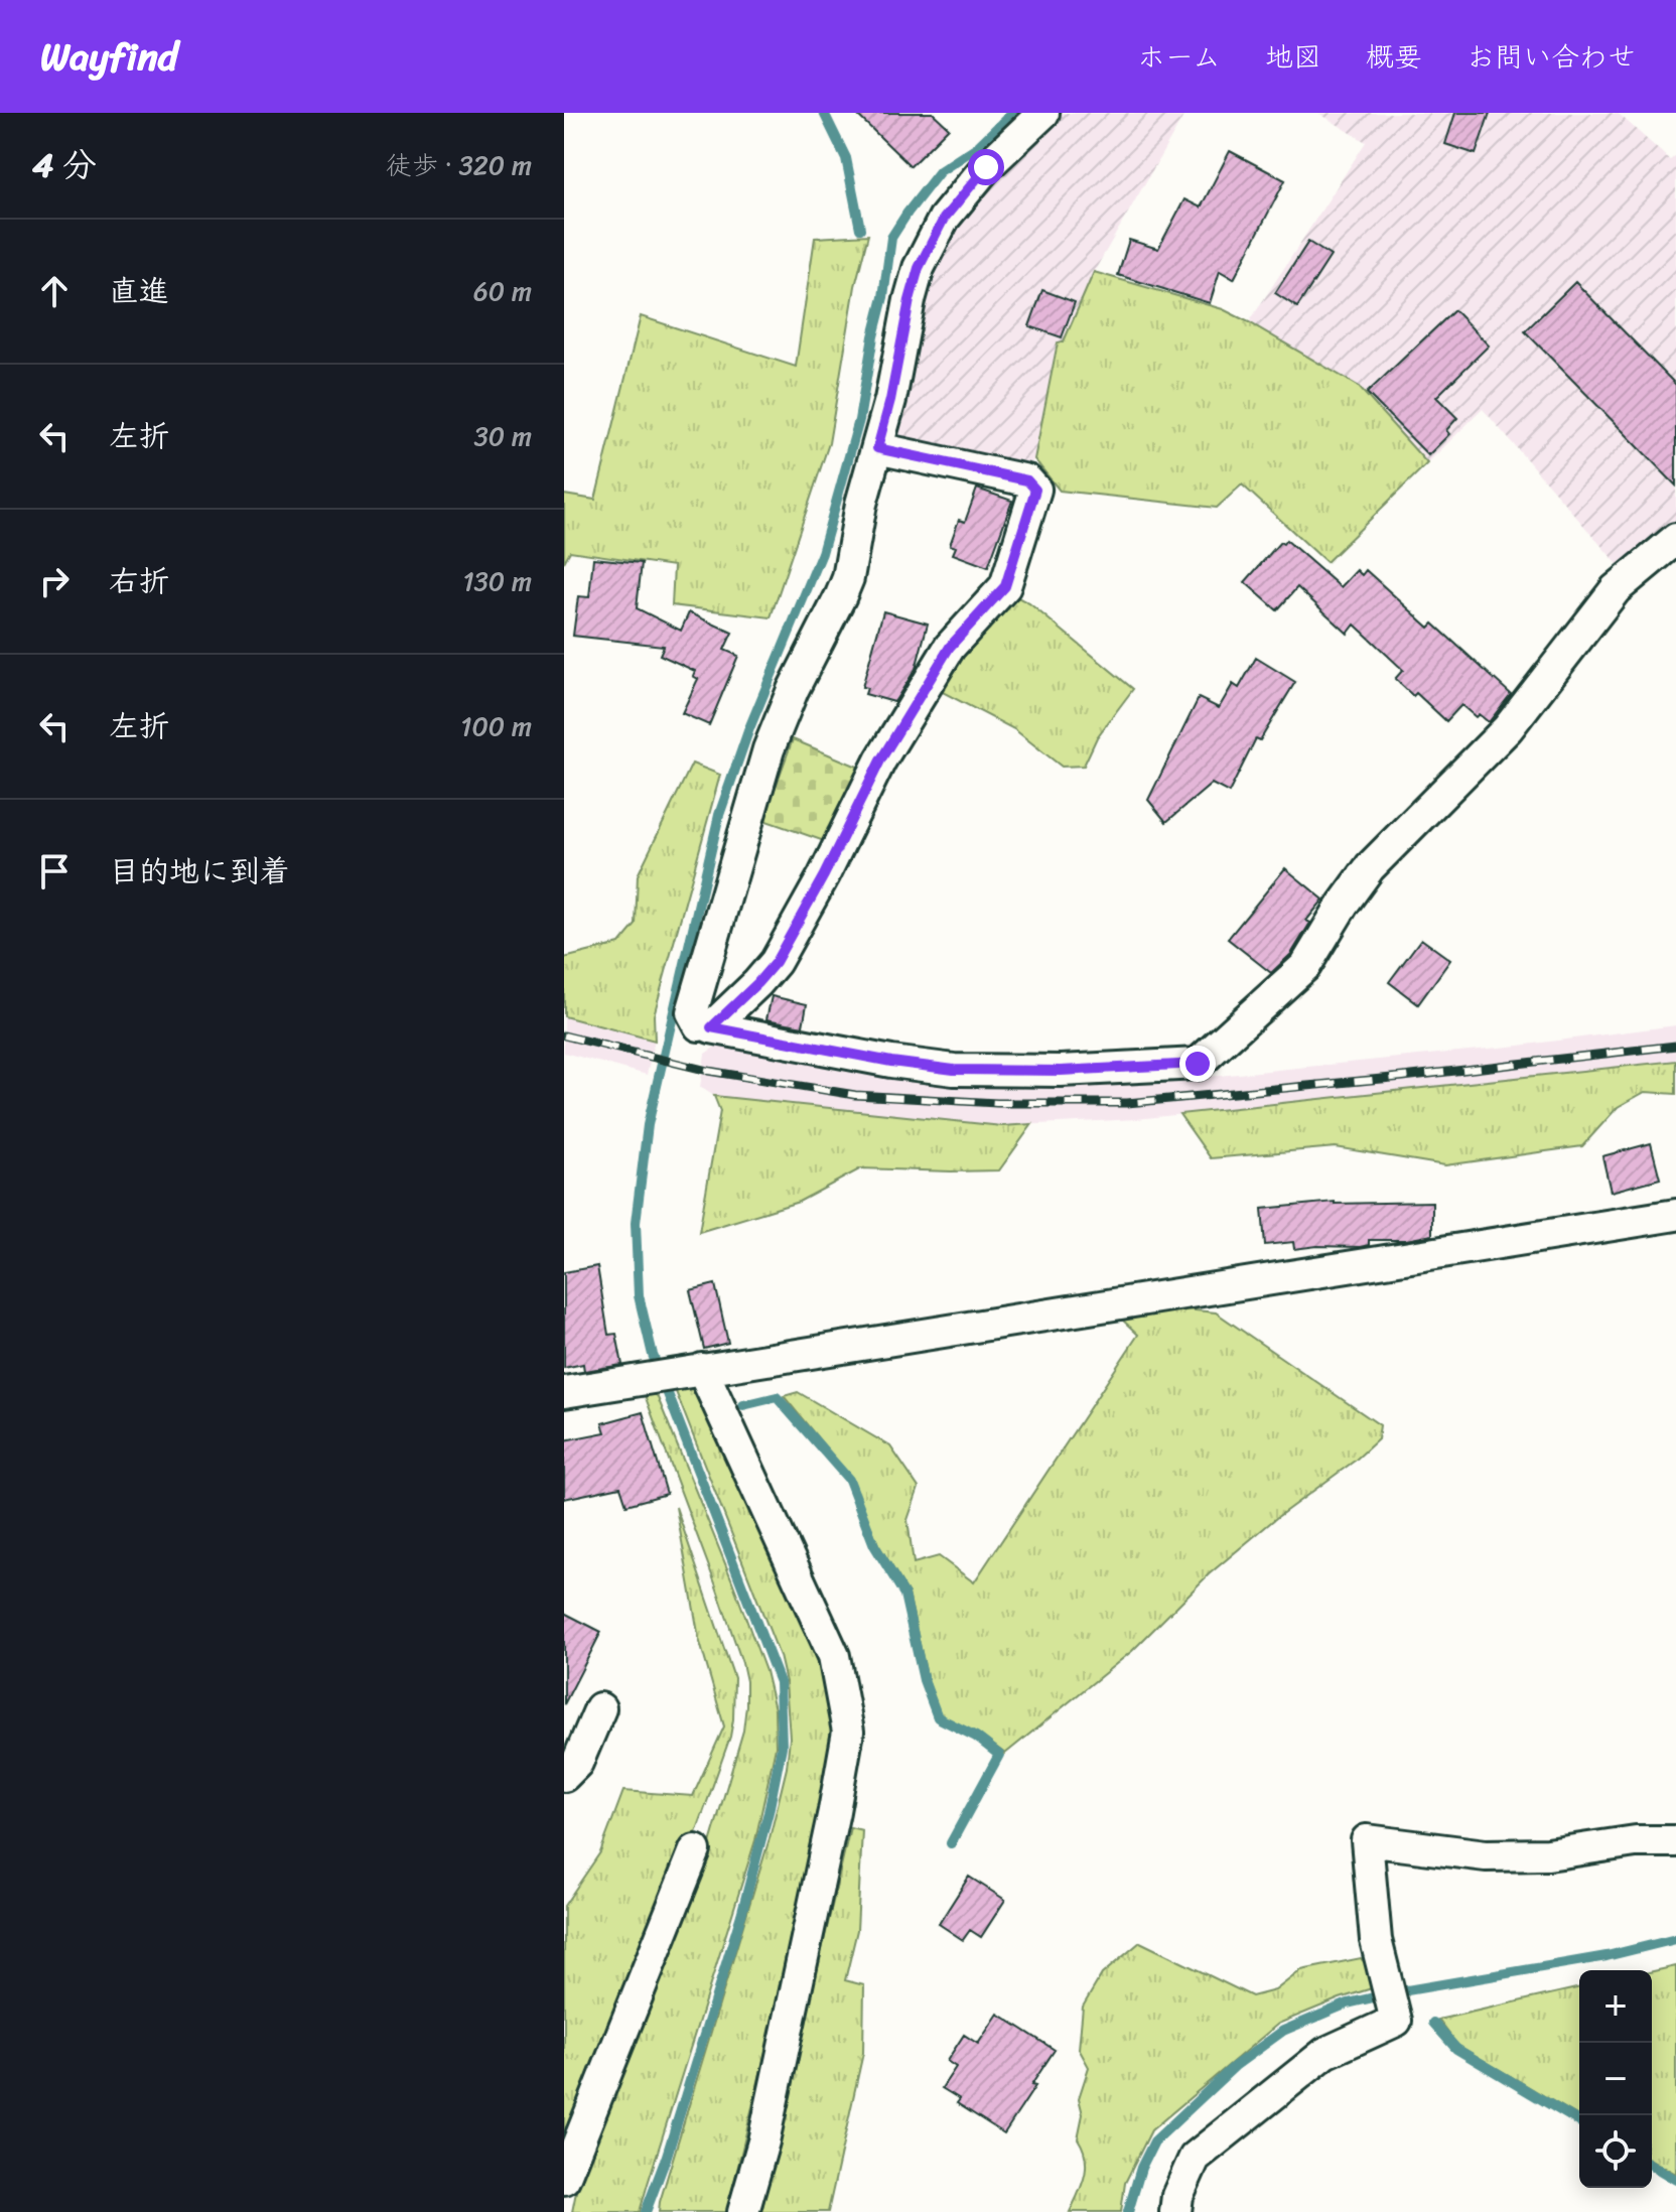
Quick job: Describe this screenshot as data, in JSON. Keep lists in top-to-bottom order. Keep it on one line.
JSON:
{"page":{"header":"Wayfind","nav":["ホーム","地図","概要","お問い合わせ"],"heading":["4 分","徒歩 · 320 m"],"list":[["直進","60 m"],["左折","30 m"],["右折","130 m"],["左折","100 m"],"目的地に到着"],"map_buttons":["+","−"]}}
